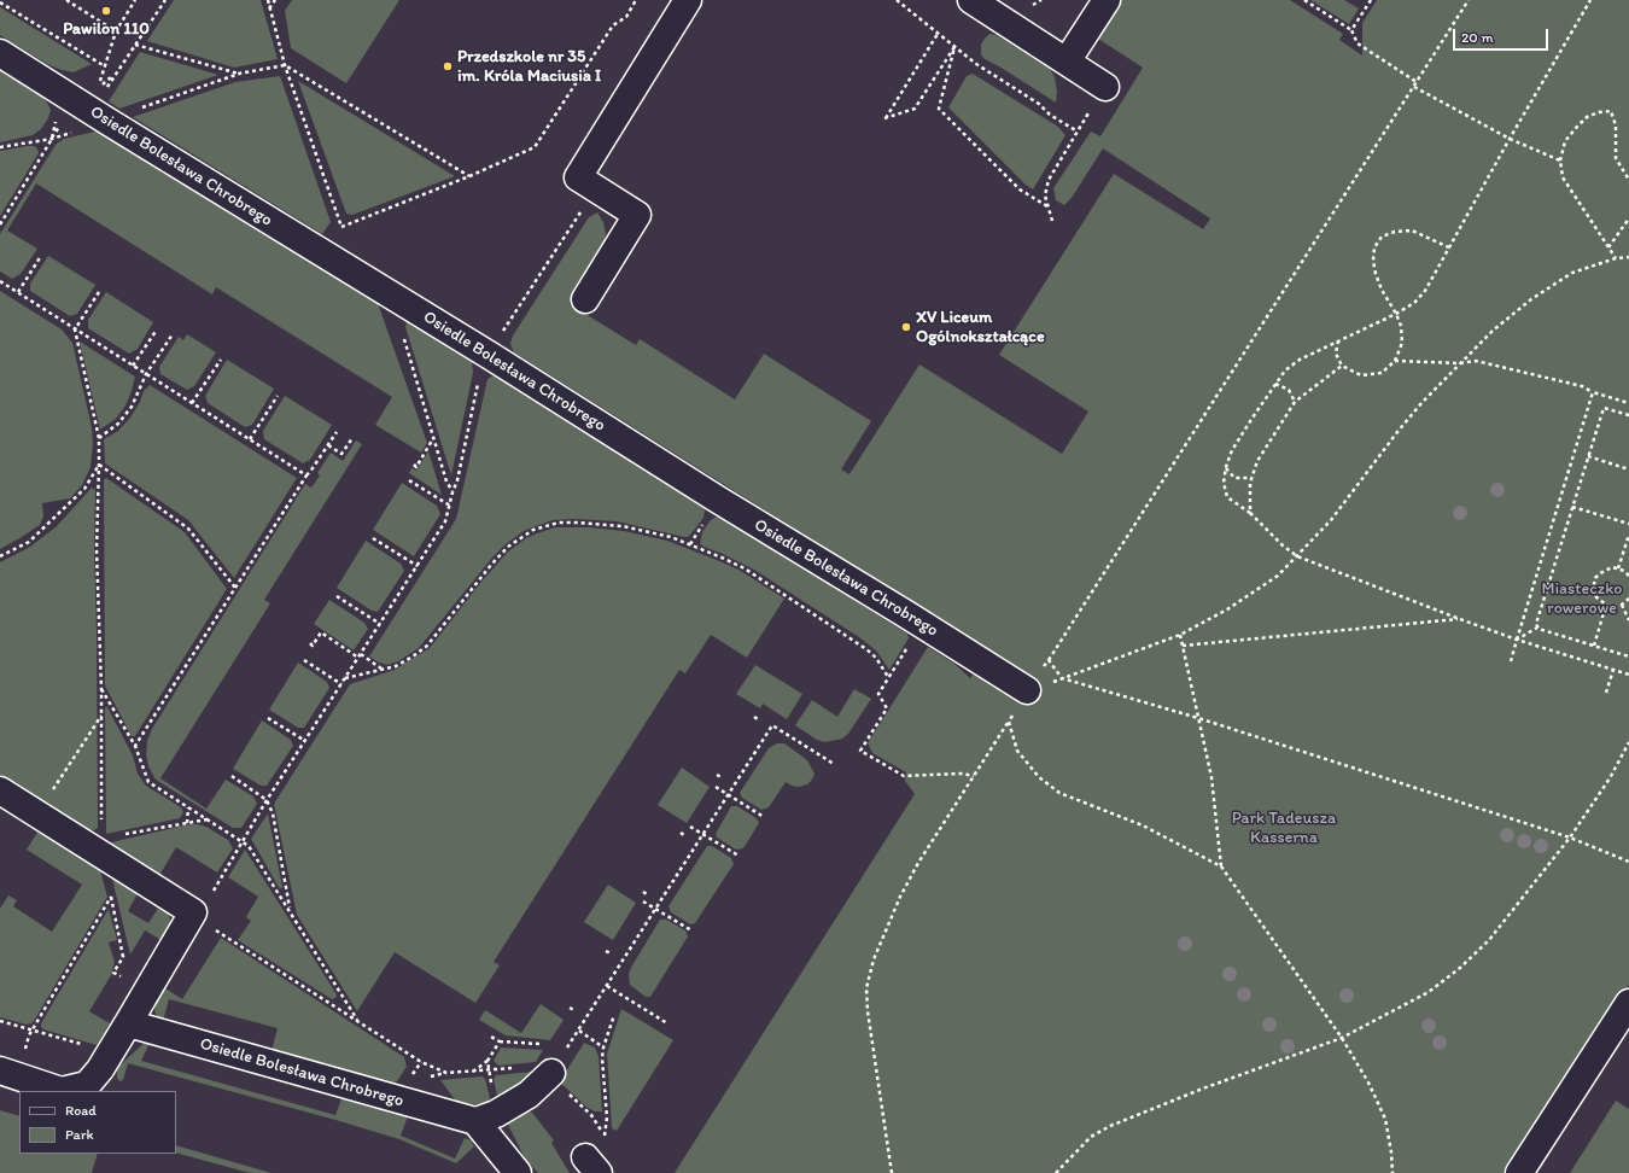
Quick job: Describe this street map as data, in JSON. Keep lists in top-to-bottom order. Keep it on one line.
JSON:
{"streets":{"street":["Osiedle Bolesława Chrobrego"]},"parks":["Miasteczko rowerowe","Park Tadeusza Kasserna"],"places":["Pawilon 110","Przedszkole nr 35 im. Króla Maciusia I","XV Liceum Ogólnokształcące"],"legend":["Road","Park"],"scale_bar":"20 m"}
